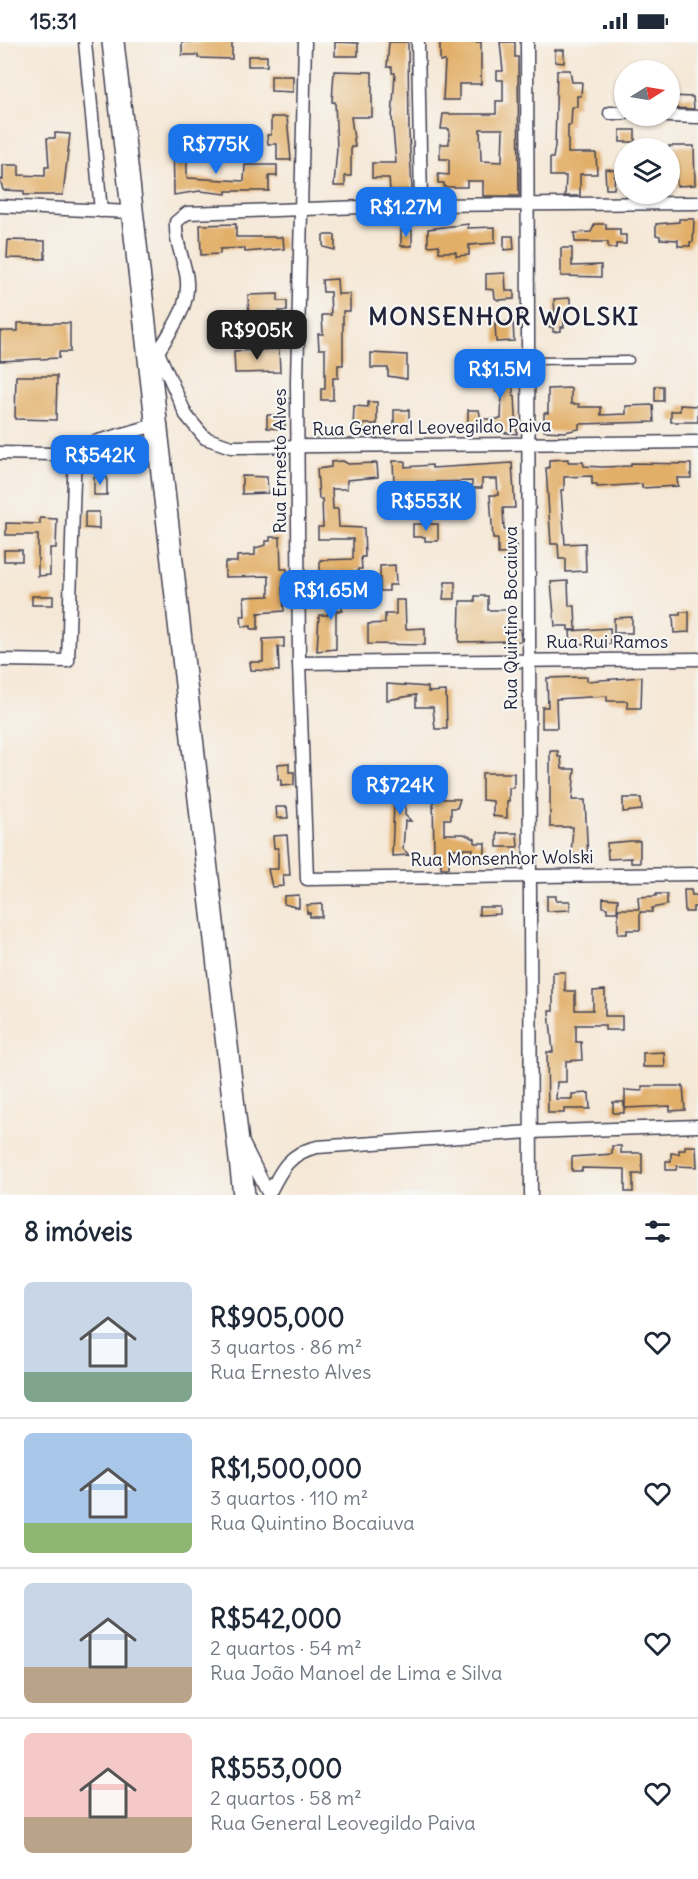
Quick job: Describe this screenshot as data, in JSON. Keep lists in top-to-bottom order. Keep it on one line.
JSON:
{"streets":{"street":["Rua General Leovegildo Paiva","Rua Ernesto Alves","Rua Quintino Bocaiuva","Rua Rui Ramos","Rua Monsenhor Wolski"]},"crossings":[["Rua General Leovegildo Paiva","Rua Ernesto Alves"],["Rua General Leovegildo Paiva","Rua Quintino Bocaiuva"],["Rua Ernesto Alves","Rua Rui Ramos"],["Rua Ernesto Alves","Rua Monsenhor Wolski"],["Rua Quintino Bocaiuva","Rua Rui Ramos"],["Rua Quintino Bocaiuva","Rua Monsenhor Wolski"]],"districts":["MONSENHOR WOLSKI"],"north":"right","page":{"status":"15:31","price":["R$775K","R$1.27M","R$905K","R$1.5M","R$542K","R$553K","R$1.65M","R$724K"],"heading":"8 imóveis","list":[{"name":"R$905,000","note":"3 quartos · 86 m² · Rua Ernesto Alves"},{"name":"R$1,500,000","note":"3 quartos · 110 m² · Rua Quintino Bocaiuva"},{"name":"R$542,000","note":"2 quartos · 54 m² · Rua João Manoel de Lima e Silva"},{"name":"R$553,000","note":"2 quartos · 58 m² · Rua General Leovegildo Paiva"}]}}
